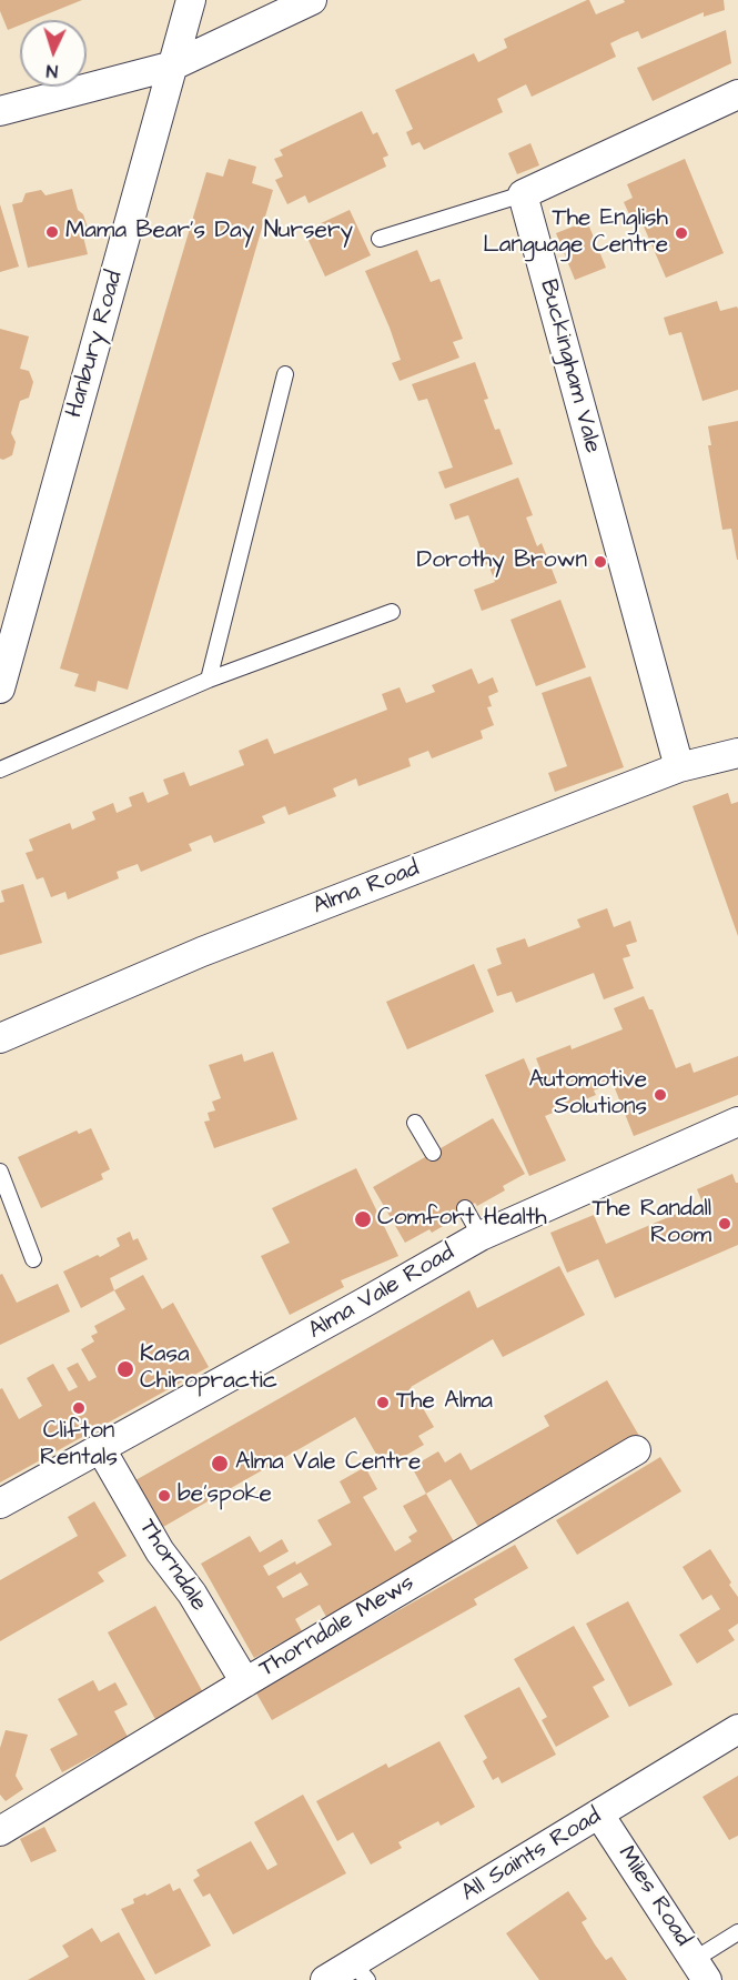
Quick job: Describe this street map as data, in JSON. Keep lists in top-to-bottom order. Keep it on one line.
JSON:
{"streets":{"street":["Hanbury Road","Buckingham Vale","Alma Road","Alma Vale Road","Thorndale","Thorndale Mews","All Saints Road","Miles Road"]},"crossings":[["Buckingham Vale","Alma Road"],["Alma Vale Road","Thorndale"],["Thorndale","Thorndale Mews"],["All Saints Road","Miles Road"]],"places":["Mama Bear's Day Nursery","The English Language Centre","Dorothy Brown","Automotive Solutions","Comfort Health","The Randall Room","Kasa Chiropractic","The Alma","Clifton Rentals","Alma Vale Centre","be'spoke"],"north":"bottom"}
